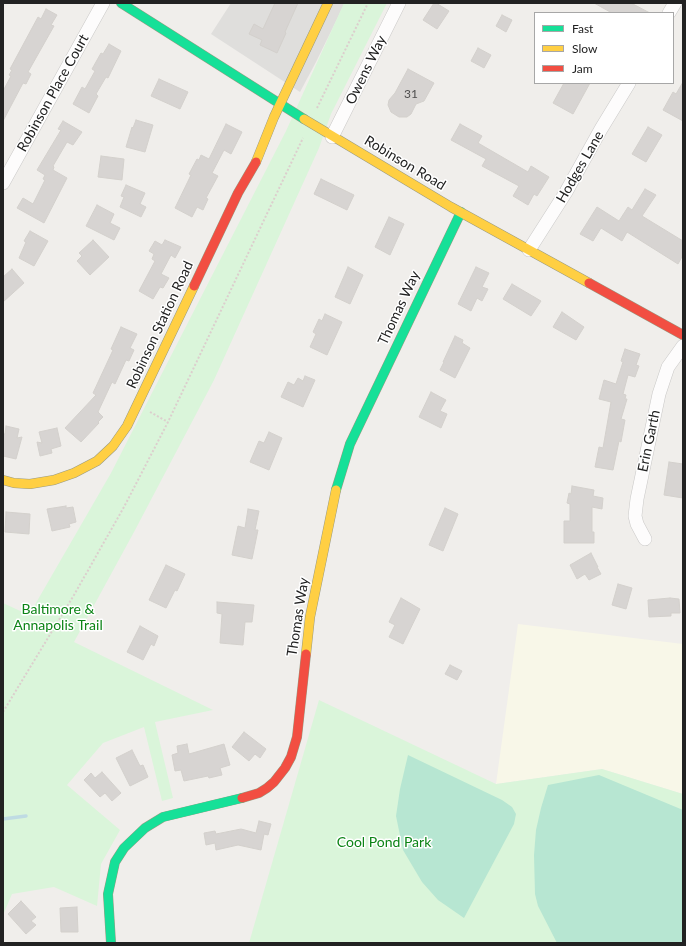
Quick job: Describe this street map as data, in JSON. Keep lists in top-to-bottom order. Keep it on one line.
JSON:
{"streets":{"street":["Owens Way","Robinson Place Court","Robinson Road","Hodges Lane","Thomas Way","Robinson Station Road","Erin Garth"]},"crossings":[["Owens Way","Robinson Road"],["Robinson Road","Hodges Lane"],["Robinson Road","Thomas Way"],["Robinson Road","Robinson Station Road"]],"parks":["Baltimore & Annapolis Trail","Cool Pond Park"],"house_numbers":["31"],"legend":["Fast","Slow","Jam"]}
